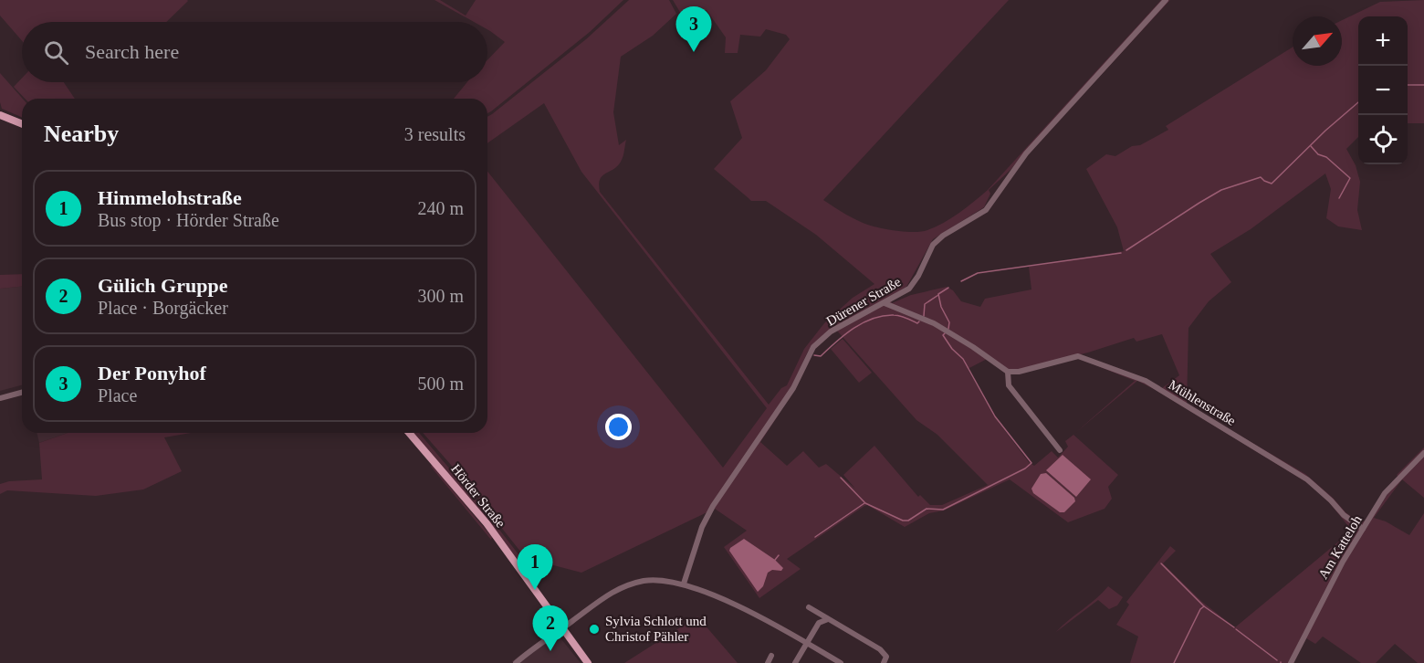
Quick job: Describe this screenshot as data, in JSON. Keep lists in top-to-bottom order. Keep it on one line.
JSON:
{"streets":{"main road":["Hörder Straße"],"street":["Dürener Straße","Mühlenstraße","Am Katteloh"]},"crossings":[["Mühlenstraße","Am Katteloh"]],"places":["Sylvia Schlott und Christof Pähler"],"north":"top right","page":{"pins":["3","1","2"],"map_buttons":["+","−"],"search":"Search here","heading":["Nearby","3 results"],"list":[{"mark":"1","name":"Himmelohstraße","note":"Bus stop · Hörder Straße","value":"240 m"},{"mark":"2","name":"Gülich Gruppe","note":"Place · Borgäcker","value":"300 m"},{"mark":"3","name":"Der Ponyhof","note":"Place","value":"500 m"}]}}
